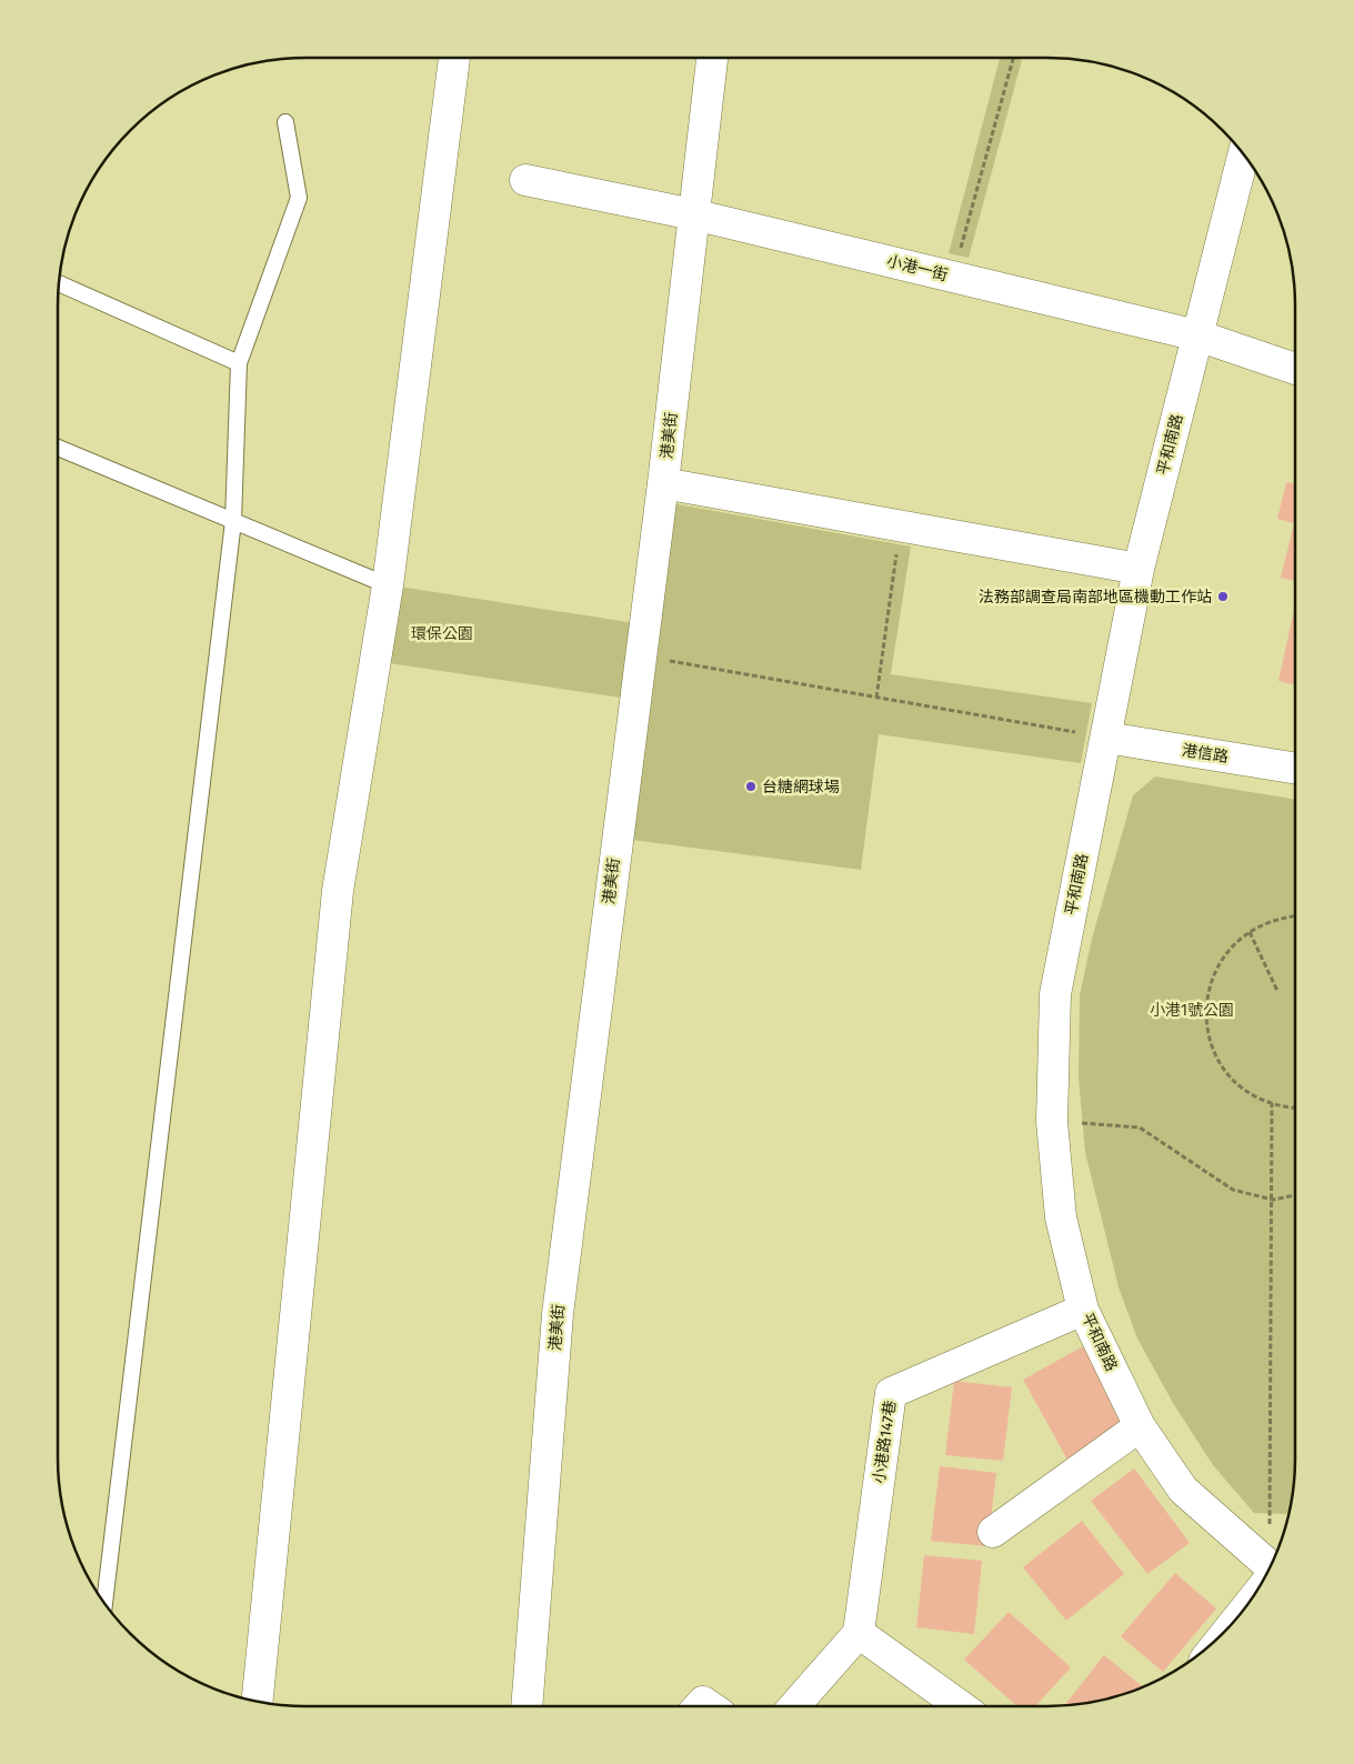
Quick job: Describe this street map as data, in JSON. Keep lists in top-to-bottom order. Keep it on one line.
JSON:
{"streets":{"street":["小港一街","港美街","平和南路","港信路","小港路147巷"]},"crossings":[["小港一街","港美街"],["小港一街","平和南路"],["平和南路","港信路"],["平和南路","小港路147巷"]],"parks":["環保公園","小港1號公園"],"places":["法務部調查局南部地區機動工作站","台糖網球場"]}
